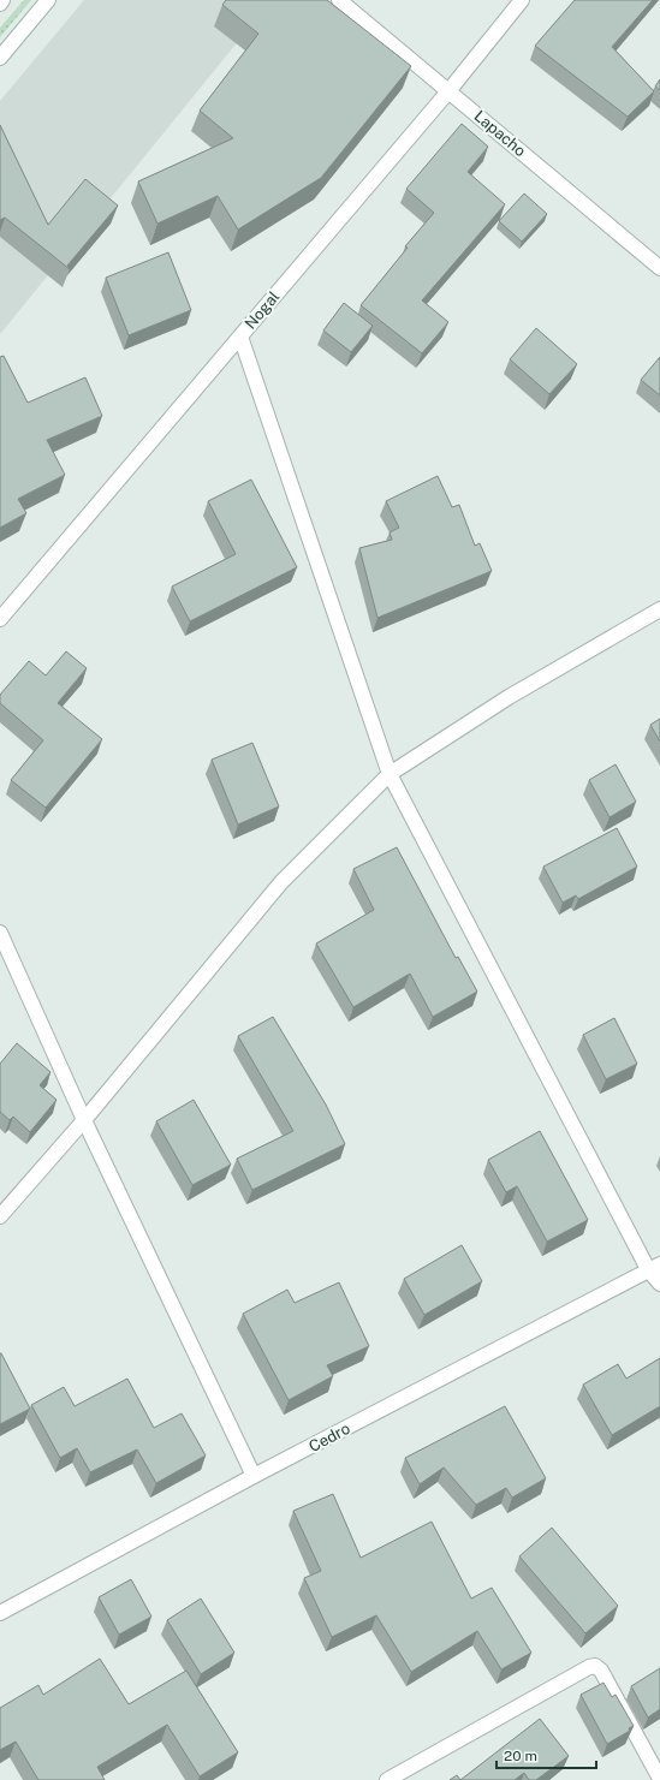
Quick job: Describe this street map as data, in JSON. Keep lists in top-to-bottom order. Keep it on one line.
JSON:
{"streets":{"street":["Lapacho","Nogal","Cedro"]},"crossings":[["Lapacho","Nogal"]],"scale_bar":"20 m"}
